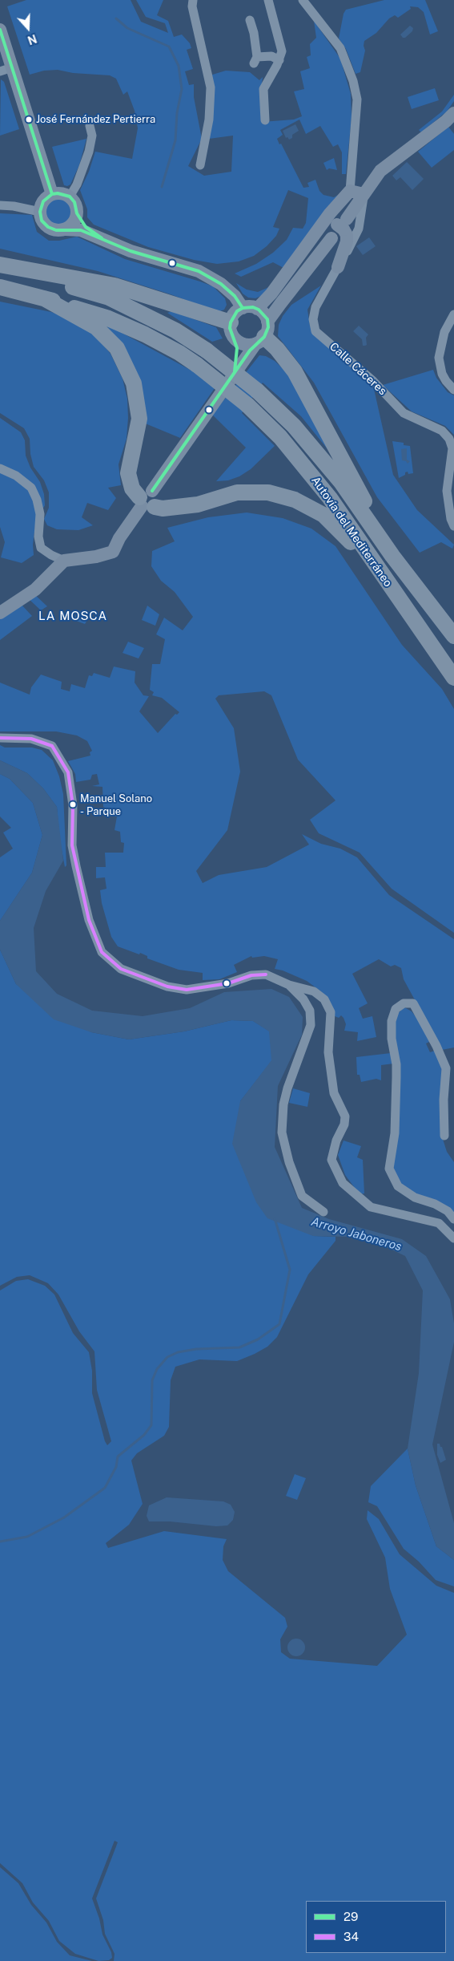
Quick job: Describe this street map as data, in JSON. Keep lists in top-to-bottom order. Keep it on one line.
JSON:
{"streets":{"highway":["Autovía del Mediterráneo"],"main road":["Calle Cáceres"]},"districts":["LA MOSCA"],"water":["Arroyo Jaboneros"],"places":["José Fernández Pertierra","Manuel Solano - Parque"],"lines":["transit line 29","transit line 34"],"legend":["29","34"],"north":"bottom"}
